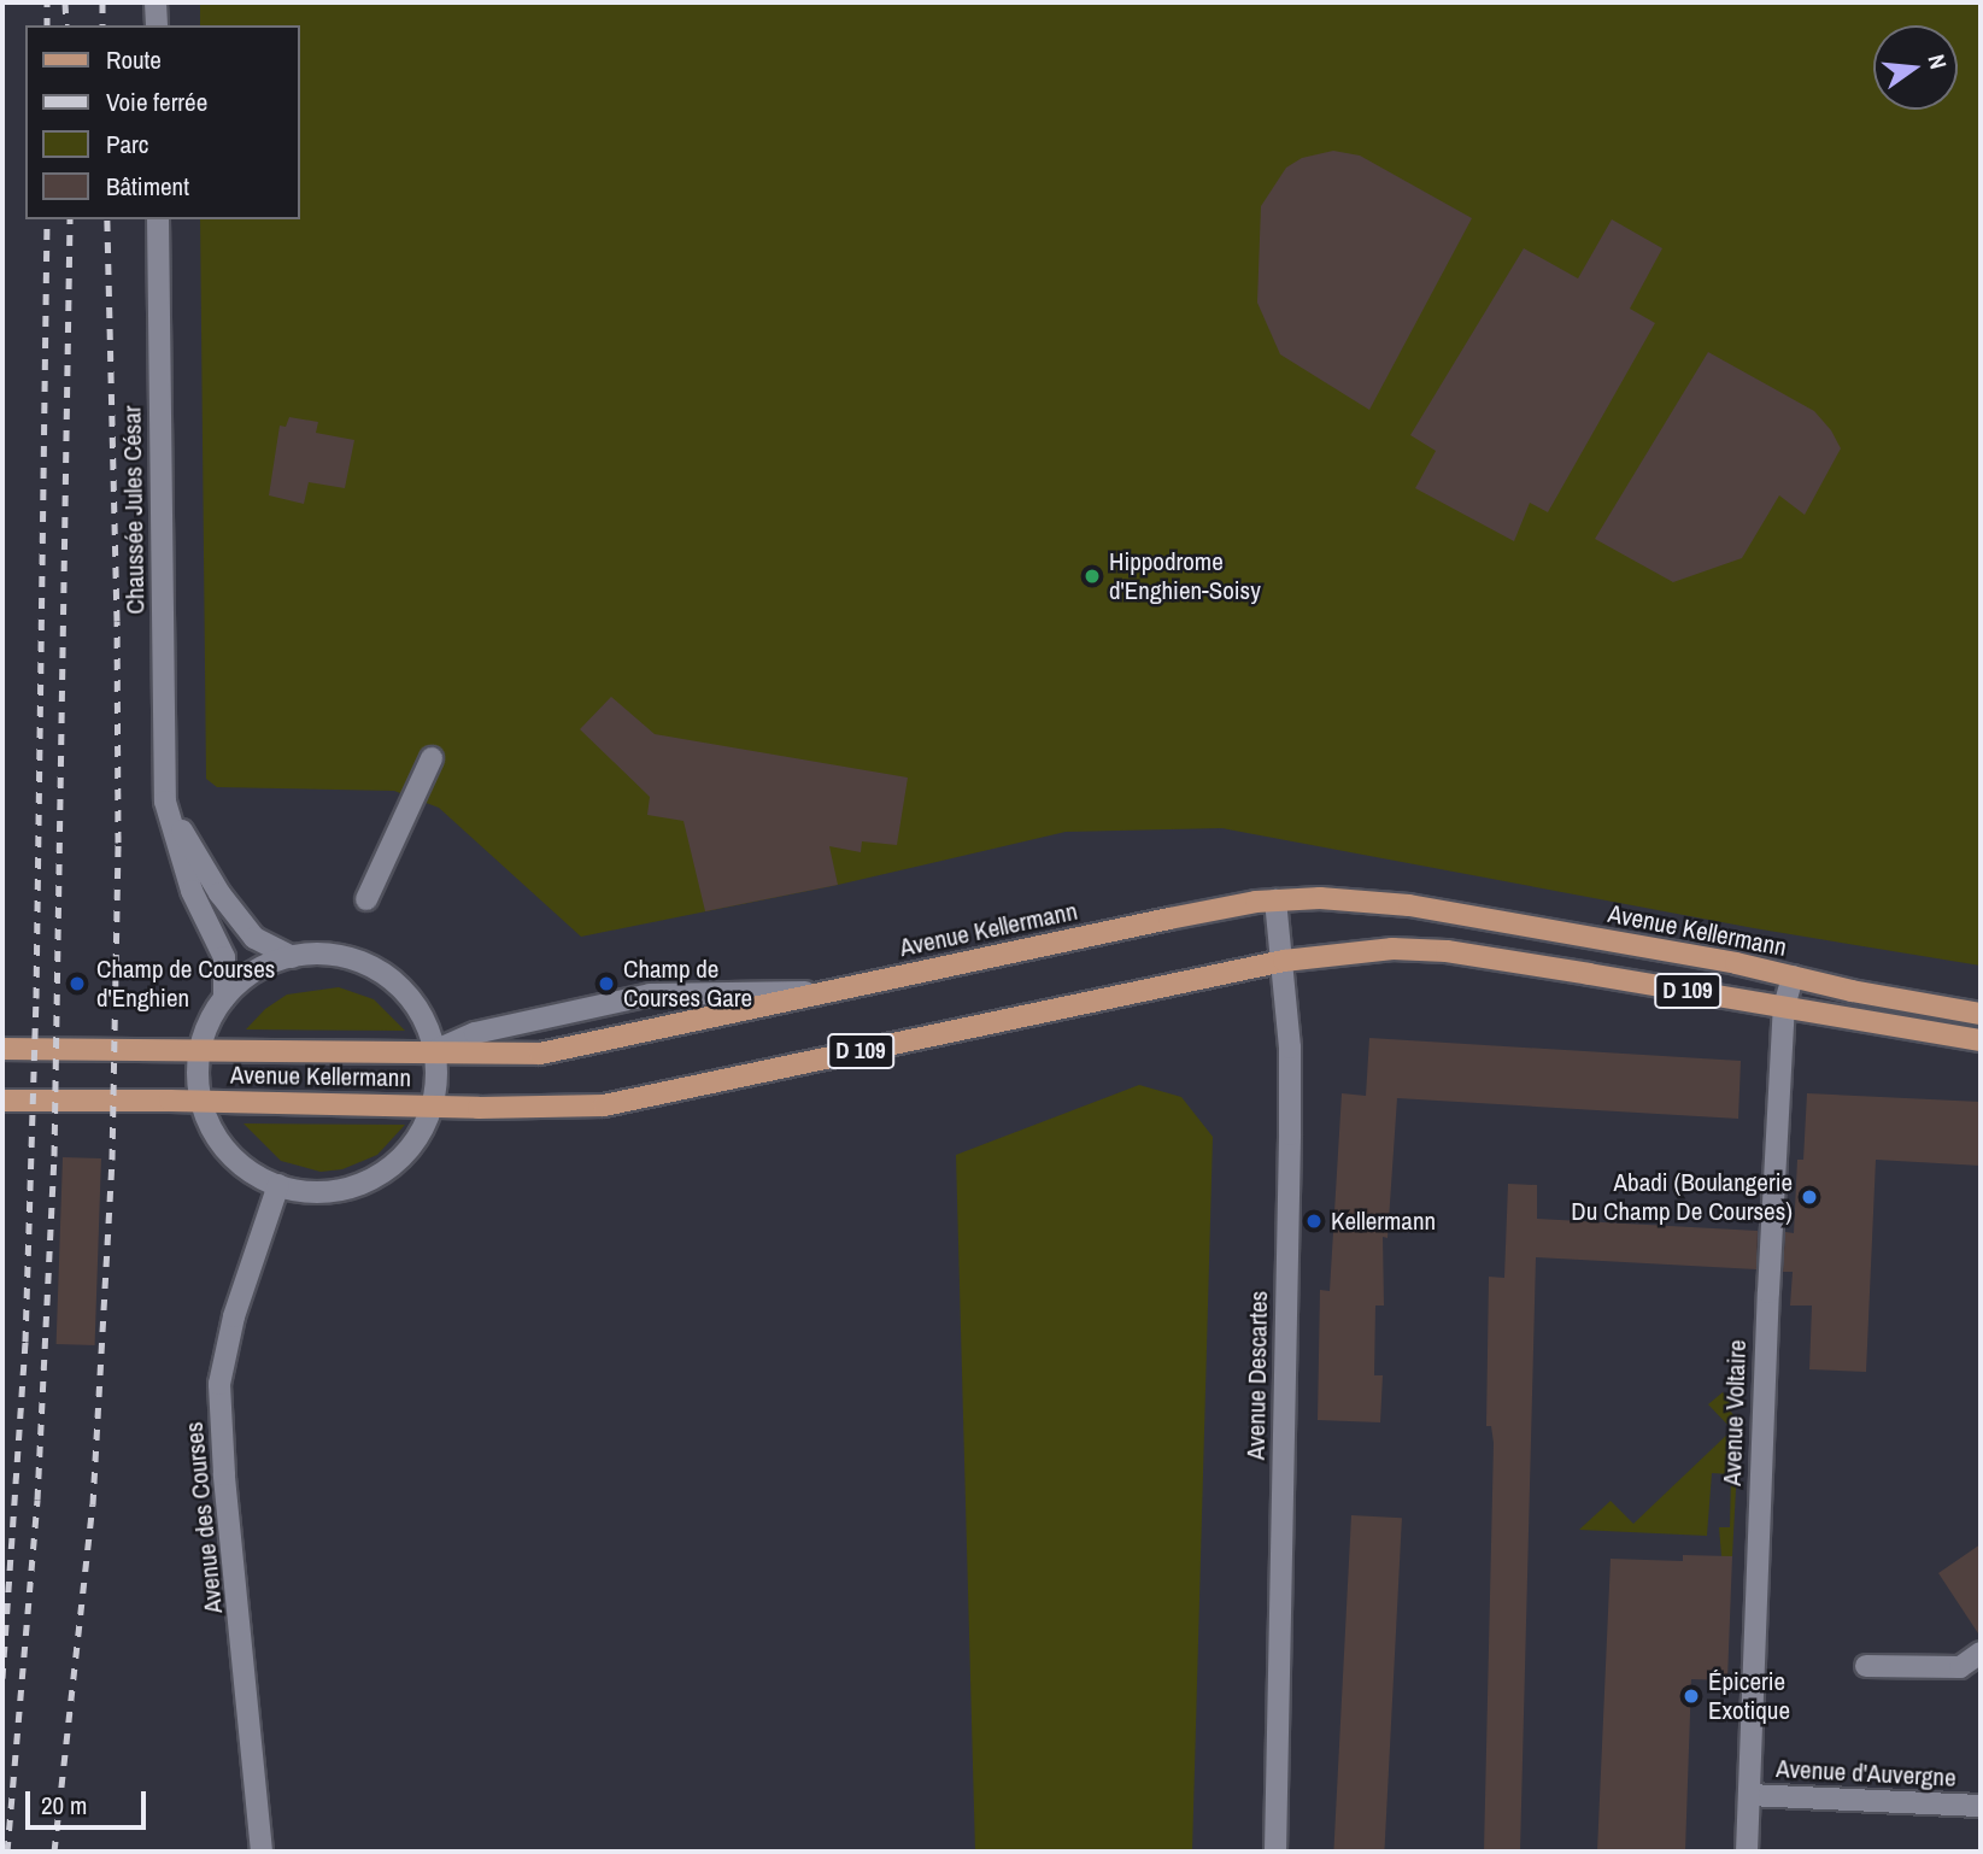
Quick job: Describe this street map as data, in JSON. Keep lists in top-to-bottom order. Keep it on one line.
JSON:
{"streets":{"main road":["Avenue Kellermann","D 109"],"street":["Chaussée Jules César","Avenue Descartes","Avenue Voltaire","Avenue des Courses","Avenue d'Auvergne"]},"crossings":[["Avenue Kellermann","Avenue Descartes"],["Avenue Kellermann","Avenue Voltaire"],["Avenue Voltaire","Avenue d'Auvergne"]],"places":["Hippodrome d'Enghien-Soisy","Champ de Courses d'Enghien","Champ de Courses Gare","Abadi (Boulangerie Du Champ De Courses)","Kellermann","Épicerie Exotique"],"legend":["Route","Voie ferrée","Parc","Bâtiment"],"scale_bar":"20 m","north":"right"}
